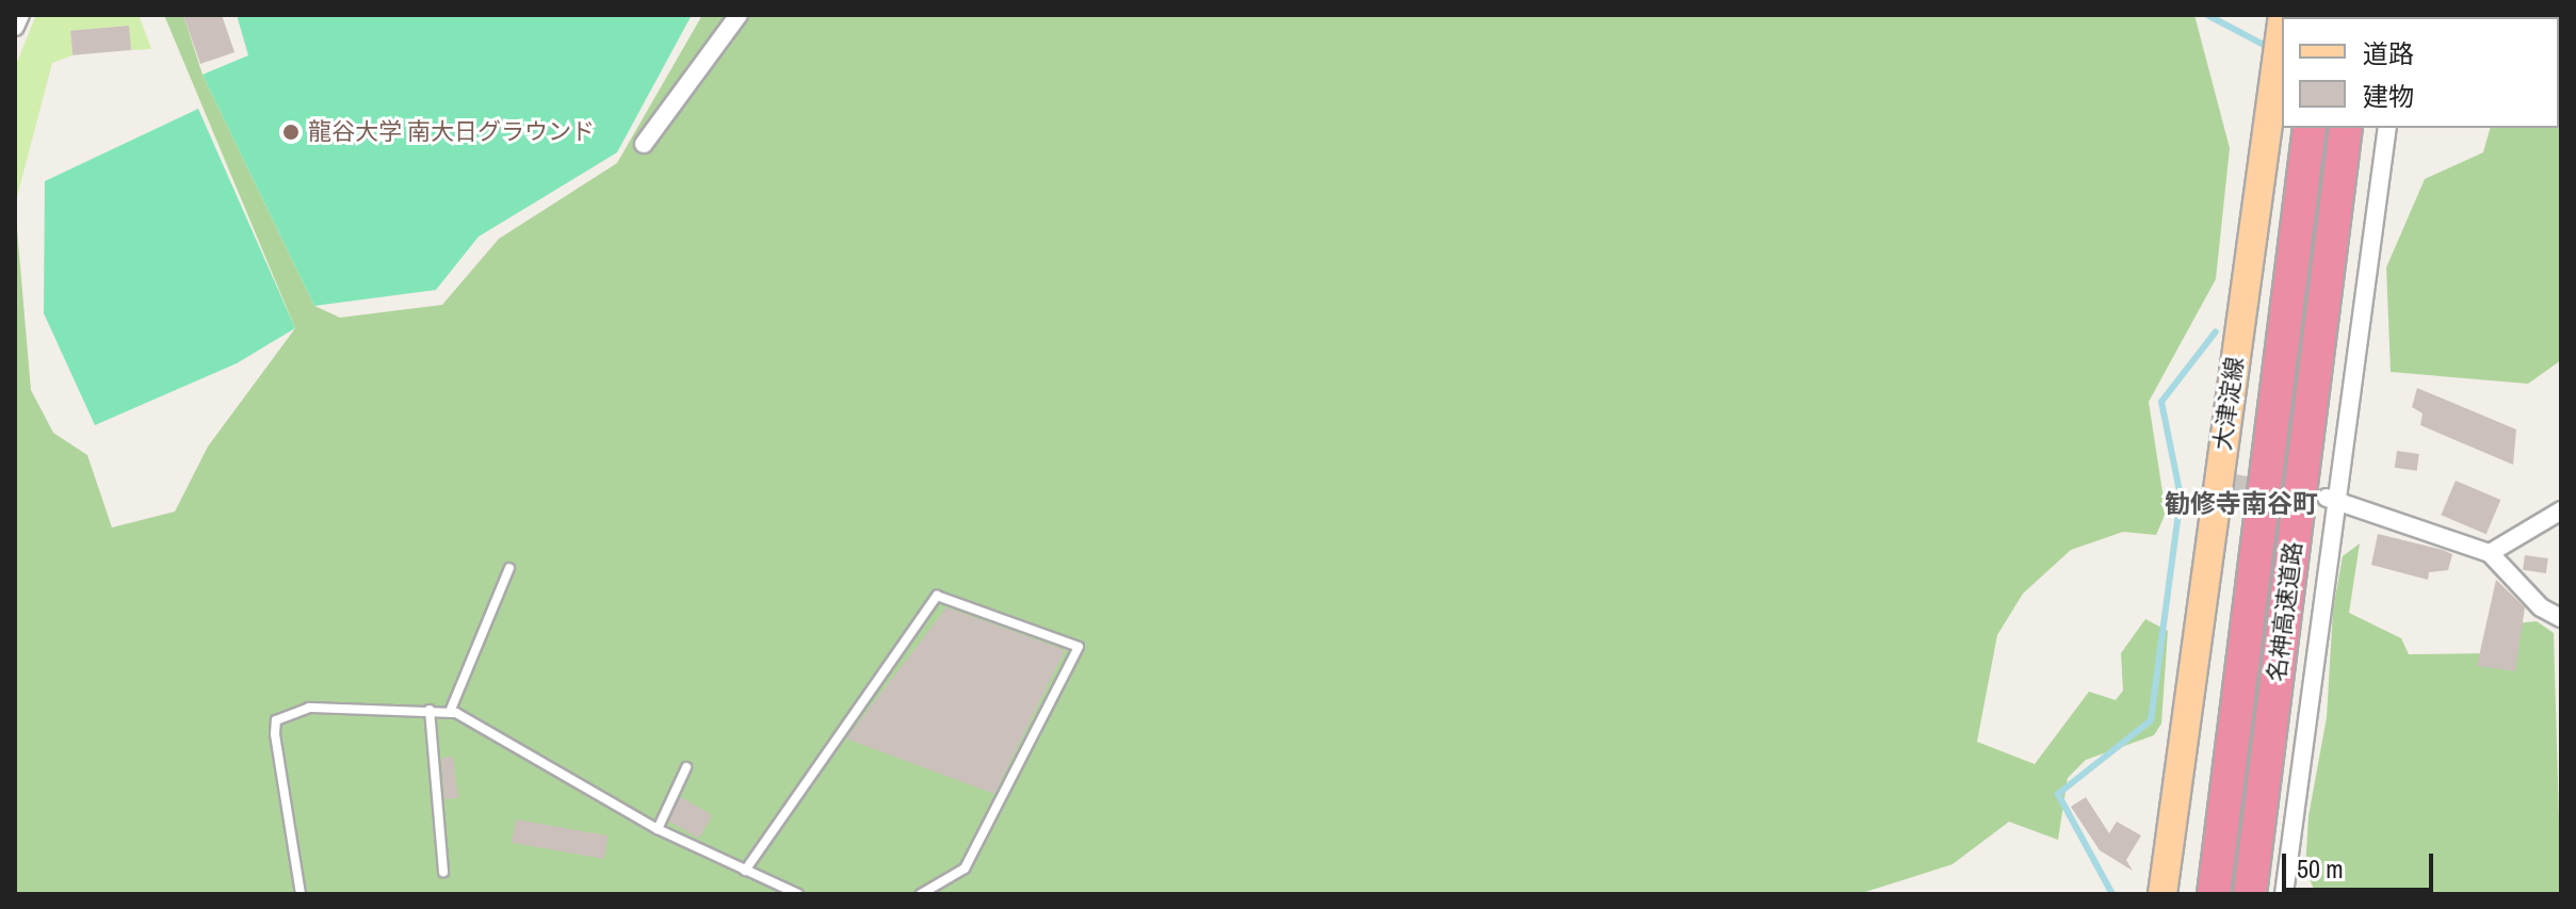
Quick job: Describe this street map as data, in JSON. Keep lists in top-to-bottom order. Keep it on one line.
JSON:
{"streets":{"highway":["名神高速道路"],"main road":["大津淀線"]},"districts":["勧修寺南谷町"],"places":["龍谷大学 南大日グラウンド"],"legend":["道路","建物"],"scale_bar":"50 m"}
